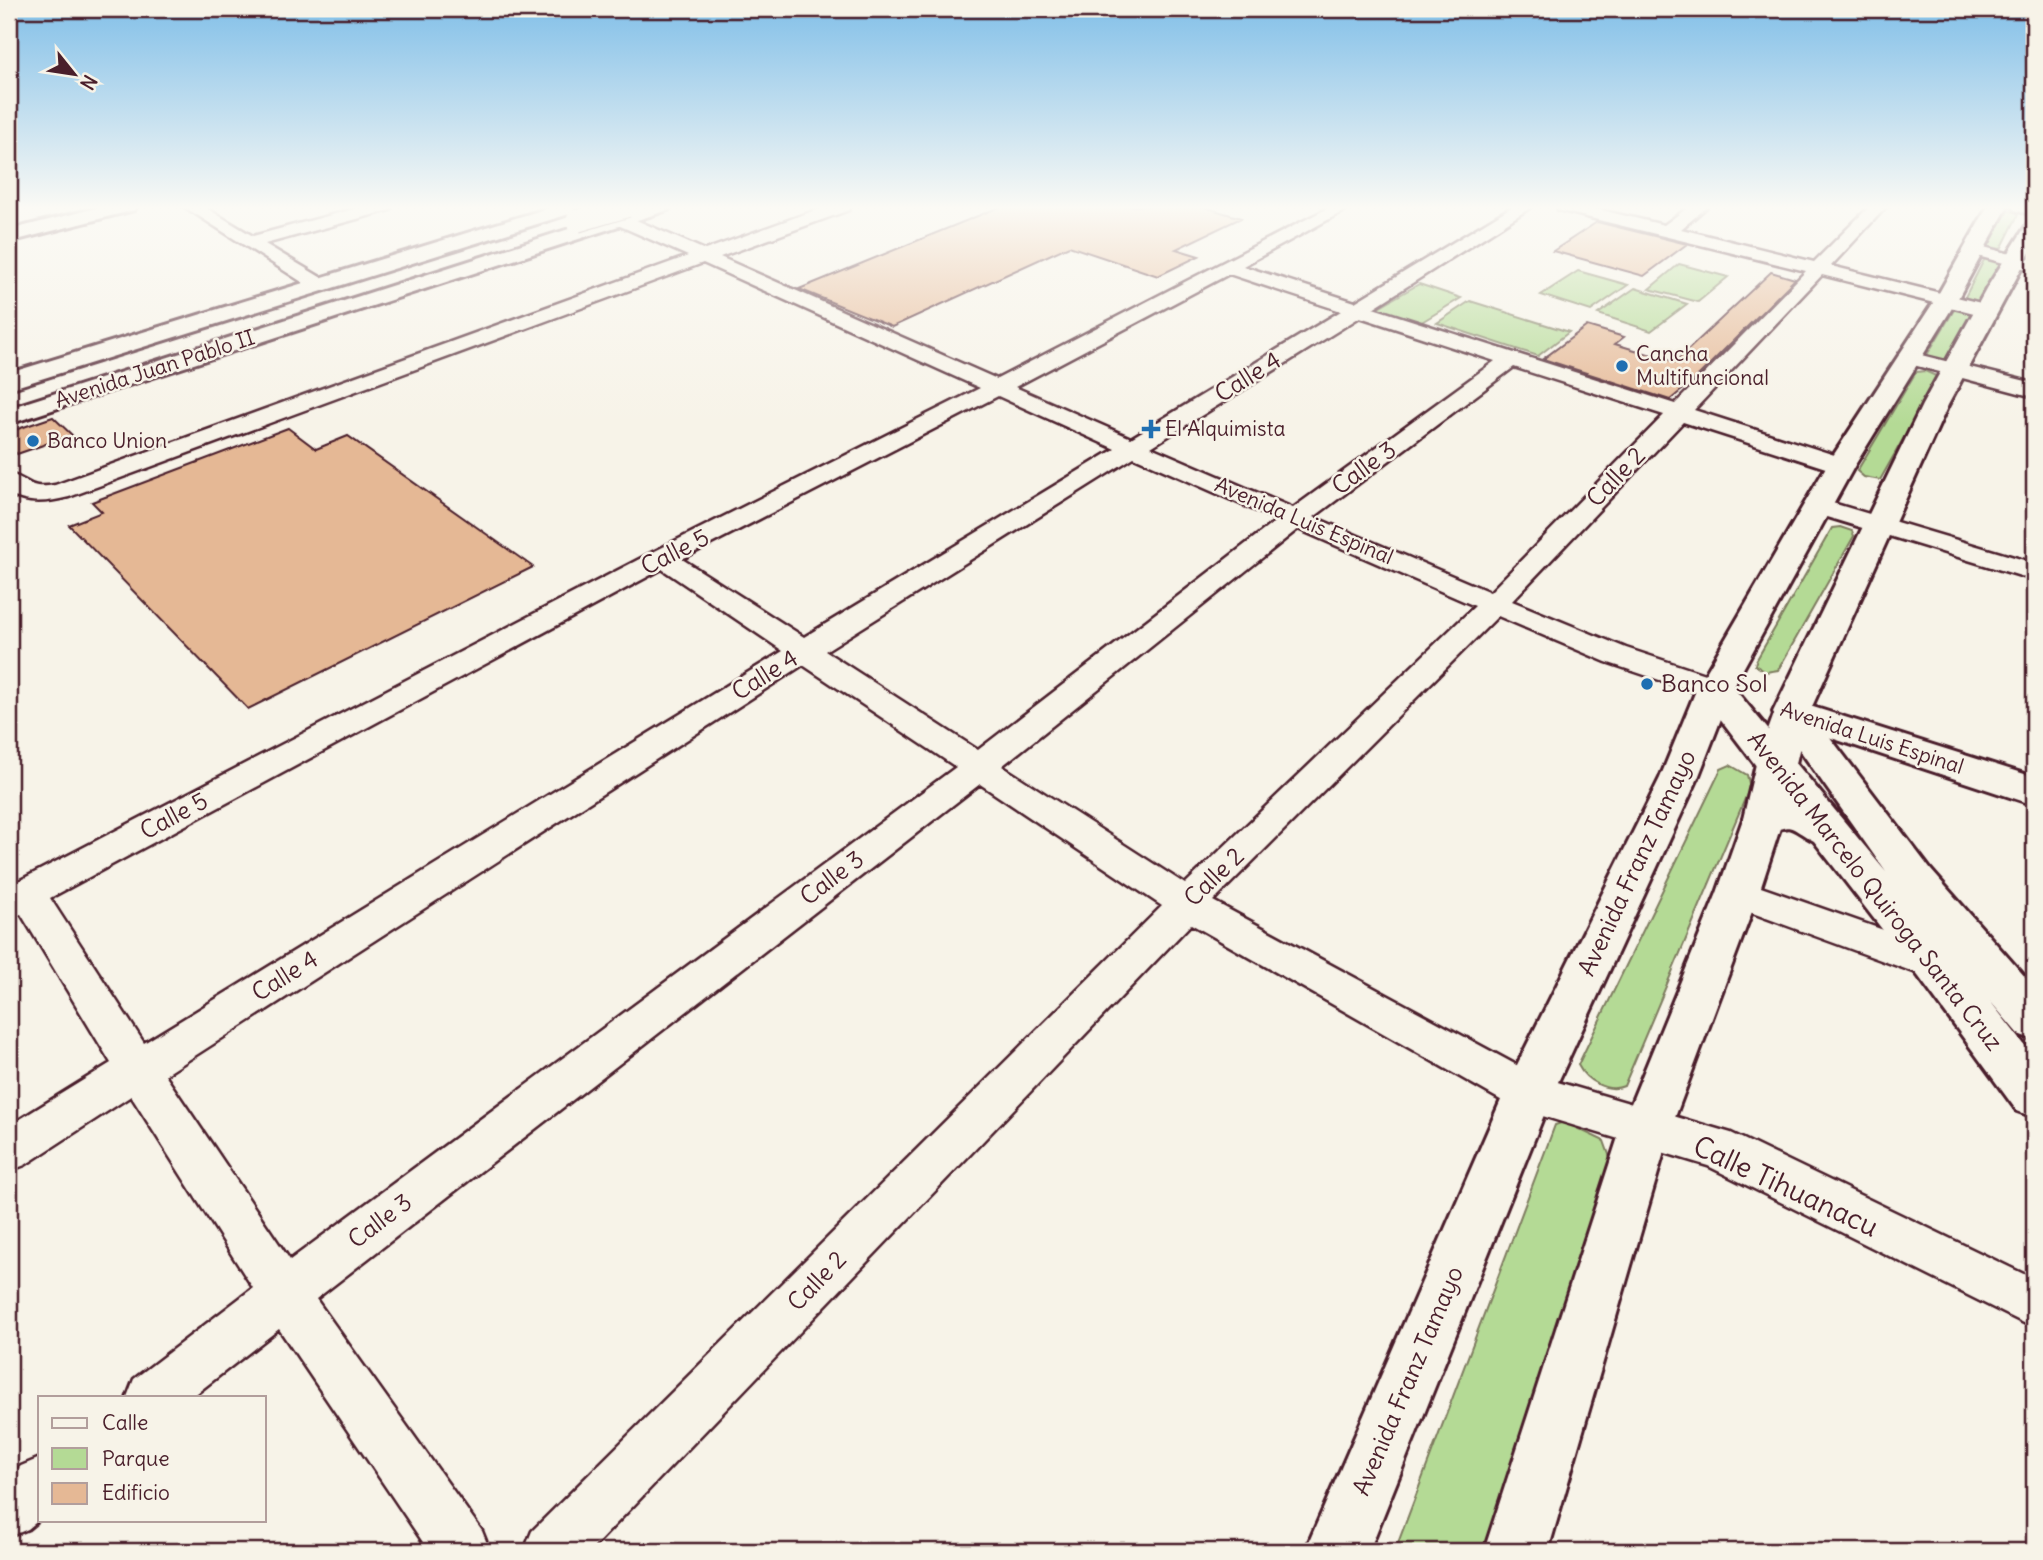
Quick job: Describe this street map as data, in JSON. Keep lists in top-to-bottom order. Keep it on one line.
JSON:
{"streets":{"main road":["Avenida Juan Pablo II","Avenida Luis Espinal","Avenida Franz Tamayo","Avenida Marcelo Quiroga Santa Cruz"],"street":["Calle 4","Calle 3","Calle 2","Calle 5","Calle Tihuanacu"]},"crossings":[["Calle 4","Avenida Luis Espinal"],["Calle 4","Calle Tihuanacu"],["Calle 3","Avenida Luis Espinal"],["Calle 3","Calle Tihuanacu"],["Calle 2","Avenida Luis Espinal"],["Calle 2","Calle Tihuanacu"],["Avenida Luis Espinal","Calle 5"],["Avenida Luis Espinal","Avenida Franz Tamayo"],["Avenida Luis Espinal","Avenida Marcelo Quiroga Santa Cruz"],["Calle 5","Calle Tihuanacu"],["Avenida Franz Tamayo","Avenida Marcelo Quiroga Santa Cruz"],["Avenida Franz Tamayo","Calle Tihuanacu"]],"places":{"other":["Cancha Multifuncional","Banco Union","Banco Sol"],"health":["El Alquimista"]},"legend":["Calle","Parque","Edificio"],"north":"bottom right"}
